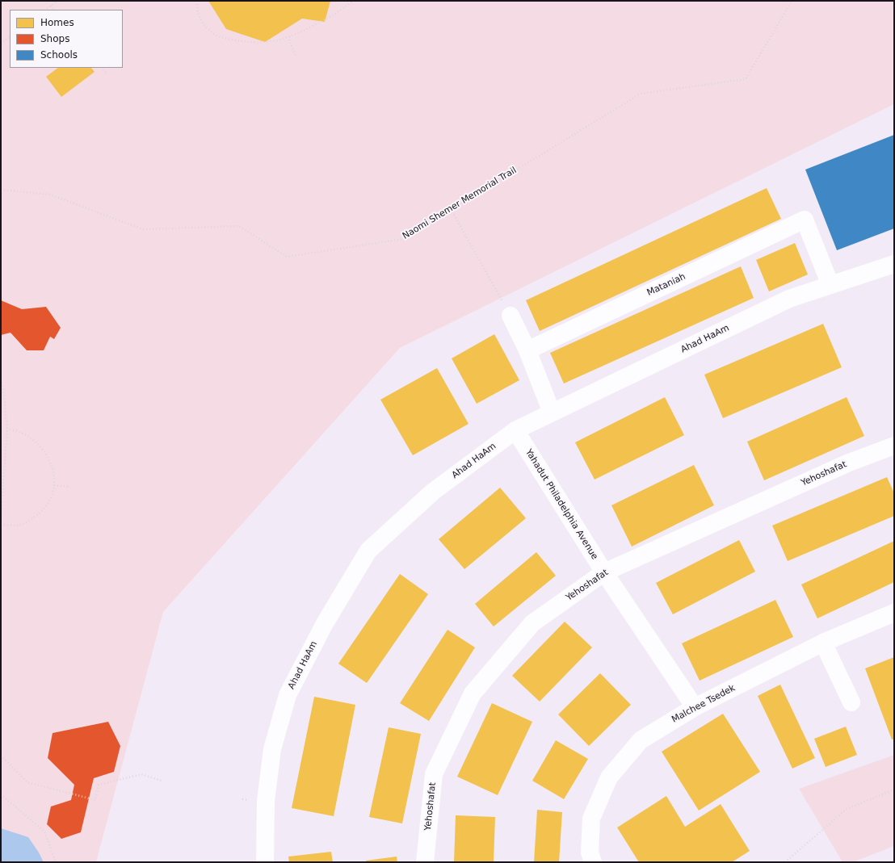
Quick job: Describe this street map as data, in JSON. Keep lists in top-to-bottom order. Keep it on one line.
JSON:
{"streets":{"street":["Mataniah","Ahad HaAm","Yehoshafat","Yahadut Philadelphia Avenue","Malchee Tsedek"],"path":["Naomi Shemer Memorial Trail"]},"crossings":[["Mataniah","Ahad HaAm"],["Ahad HaAm","Yahadut Philadelphia Avenue"],["Yehoshafat","Yahadut Philadelphia Avenue"],["Yahadut Philadelphia Avenue","Malchee Tsedek"]],"legend":["Homes","Shops","Schools"]}
